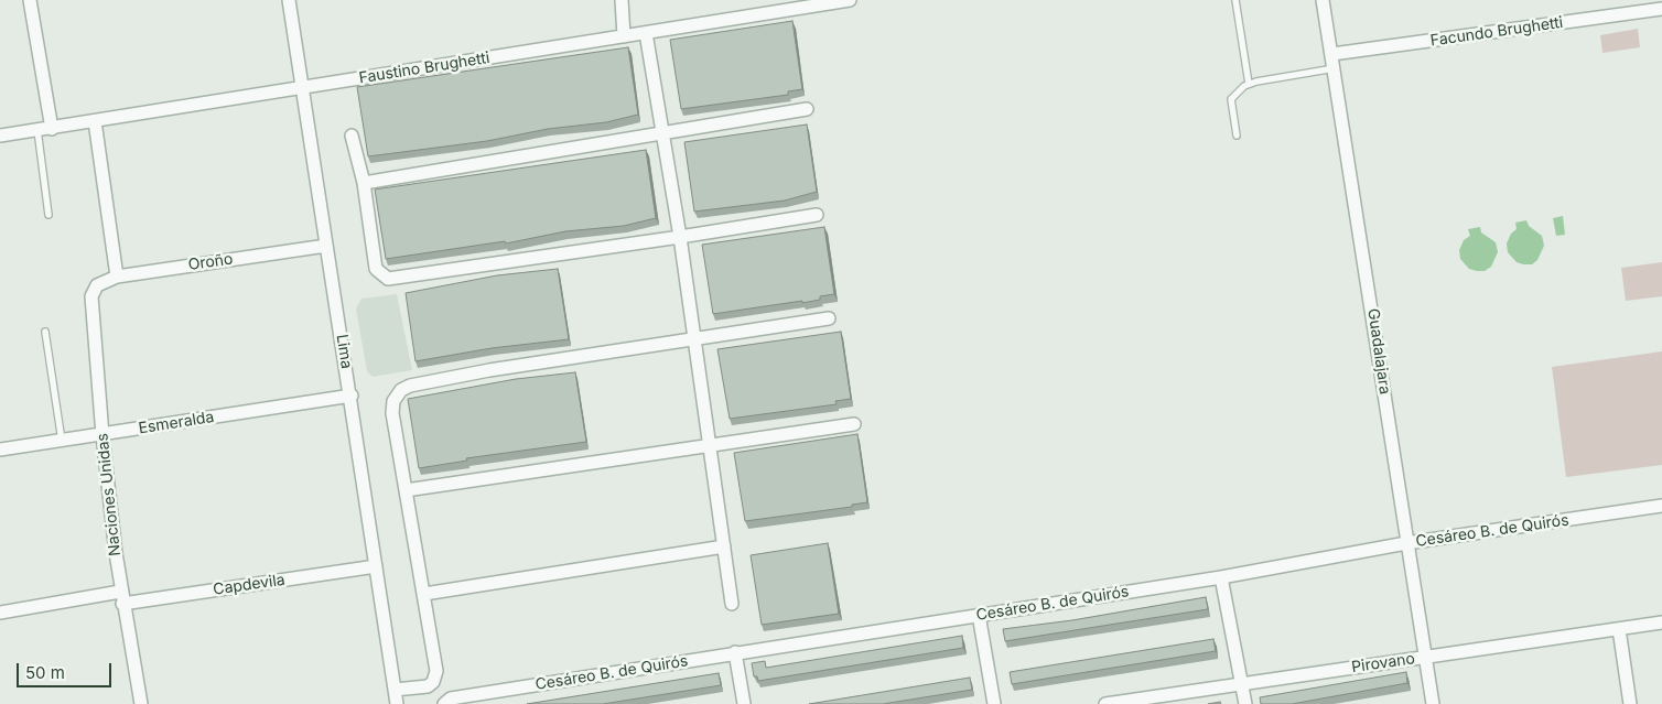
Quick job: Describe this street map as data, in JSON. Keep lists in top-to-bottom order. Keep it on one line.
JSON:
{"streets":{"street":["Facundo Brughetti","Faustino Brughetti","Oroño","Lima","Guadalajara","Esmeralda","Naciones Unidas","Cesáreo B. de Quirós","Capdevila","Pirovano"]},"crossings":[["Facundo Brughetti","Guadalajara"],["Faustino Brughetti","Lima"],["Oroño","Lima"],["Oroño","Naciones Unidas"],["Lima","Esmeralda"],["Lima","Capdevila"],["Guadalajara","Cesáreo B. de Quirós"],["Guadalajara","Pirovano"],["Esmeralda","Naciones Unidas"],["Naciones Unidas","Capdevila"]],"scale_bar":"50 m"}
